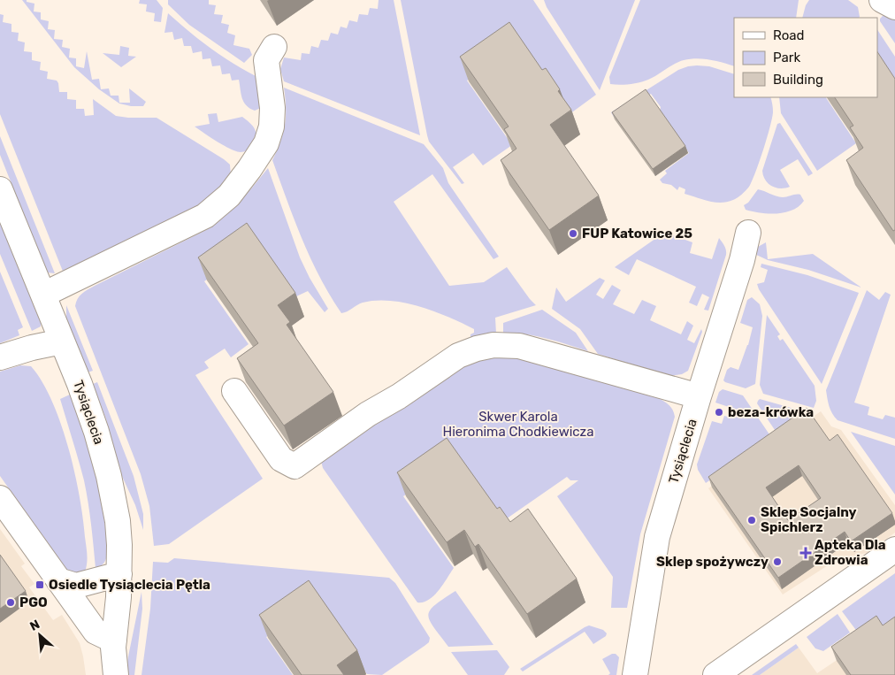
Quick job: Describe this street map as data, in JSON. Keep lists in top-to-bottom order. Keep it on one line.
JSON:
{"streets":{"street":["Tysiąclecia"]},"parks":["Skwer Karola Hieronima Chodkiewicza"],"places":{"other":["FUP Katowice 25","beza-krówka","Sklep Socjalny Spichlerz","Sklep spożywczy","PGO"],"health":["Apteka Dla Zdrowia"],"transit":["Osiedle Tysiąclecia Pętla"]},"legend":["Road","Park","Building"],"north":"top left"}
